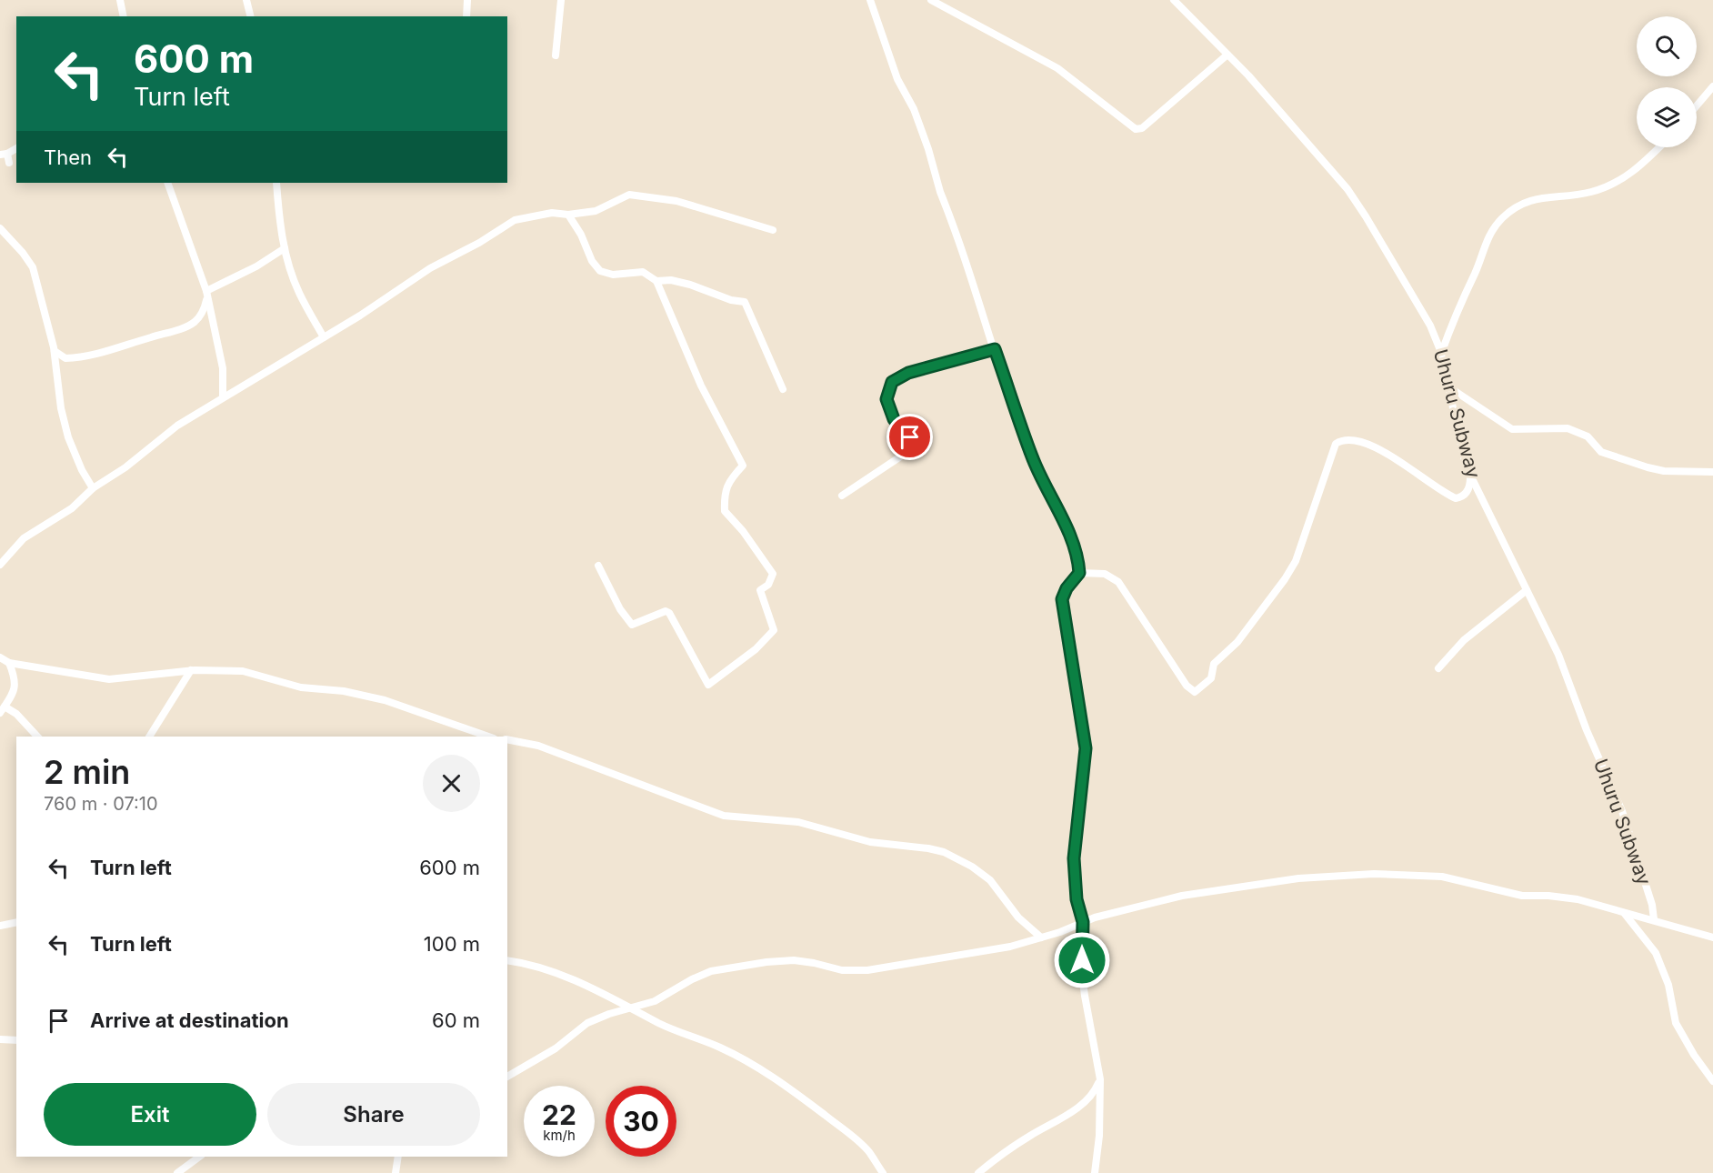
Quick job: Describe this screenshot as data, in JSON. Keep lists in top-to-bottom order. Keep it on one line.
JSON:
{"streets":{"street":["Uhuru Subway"]},"page":{"turn":["600 m","Turn left"],"then":"Then","heading":["2 min","760 m · 07:10"],"list":[{"name":"Turn left","value":"600 m"},{"name":"Turn left","value":"100 m"},{"name":"Arrive at destination","value":"60 m"}],"buttons":["Exit","Share"],"speed":"22 km/h","limit":"30"}}
